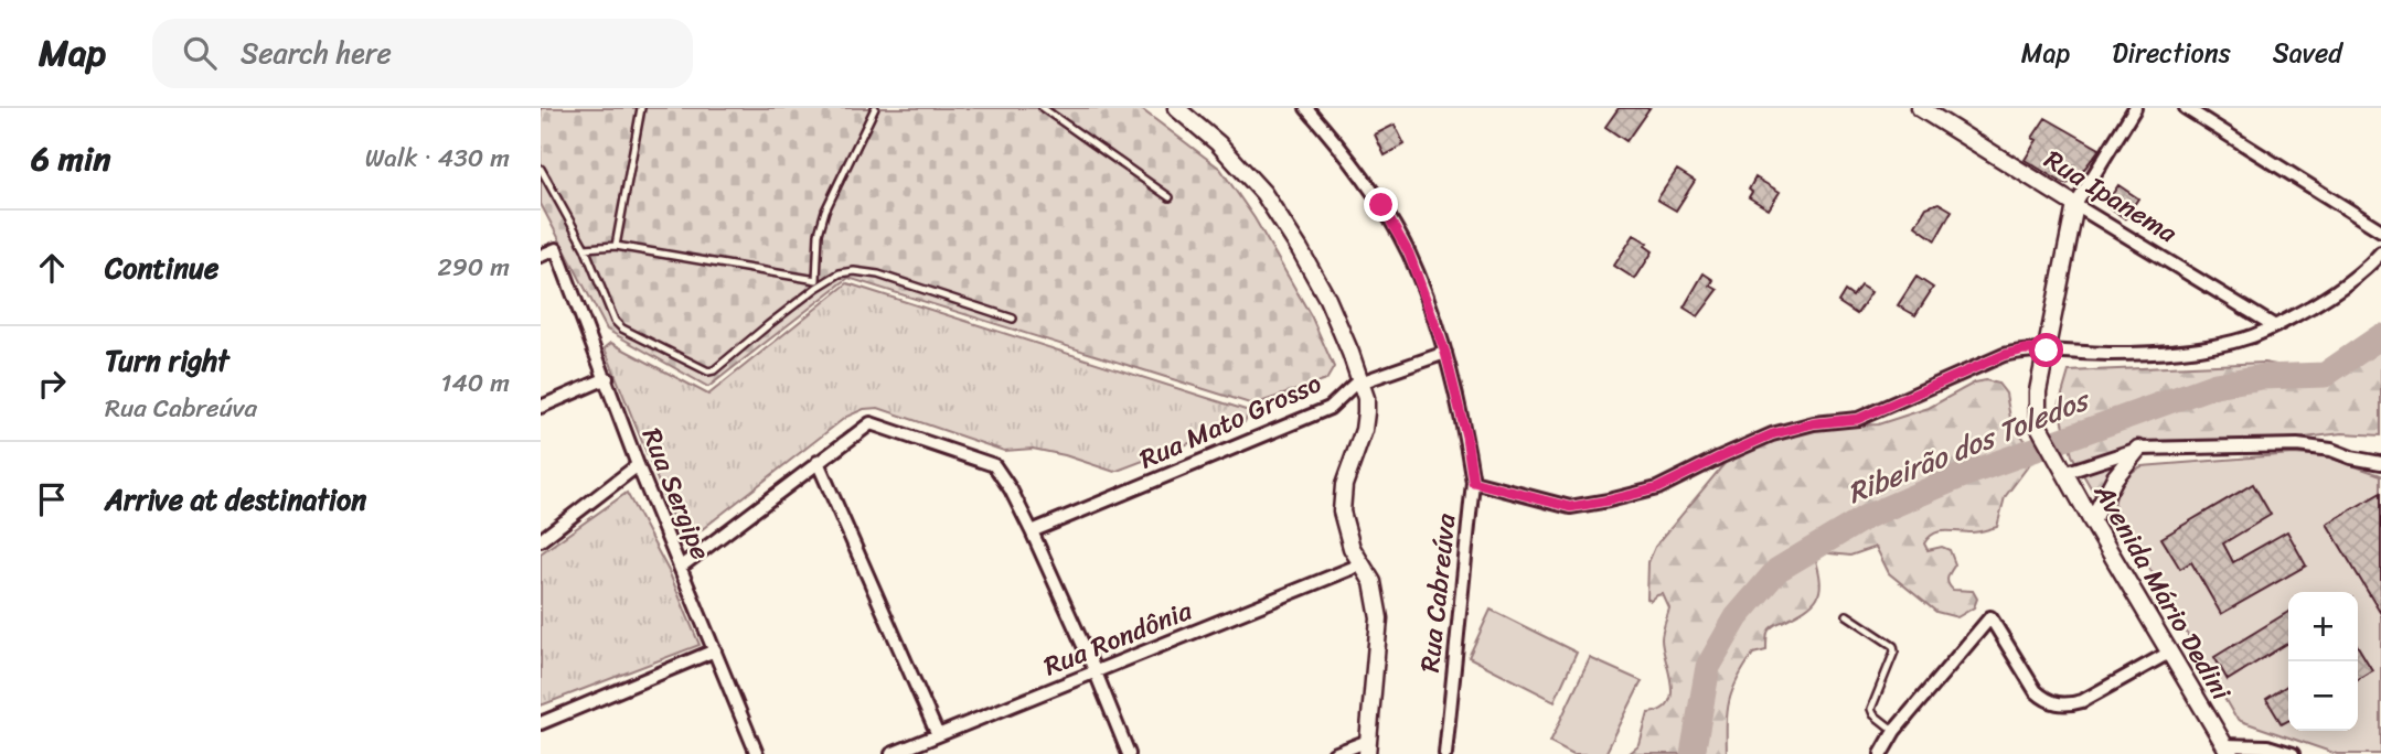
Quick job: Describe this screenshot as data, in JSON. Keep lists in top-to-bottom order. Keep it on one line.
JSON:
{"streets":{"street":["Rua Ipanema","Rua Mato Grosso","Rua Sergipe","Avenida Mário Dedini","Rua Cabreúva","Rua Rondônia"]},"crossings":[["Rua Mato Grosso","Rua Cabreúva"]],"water":["Ribeirão dos Toledos"],"page":{"header":"Map","search":"Search here","nav":["Map","Directions","Saved"],"heading":["6 min","Walk · 430 m"],"list":[["Continue","290 m"],["Turn right","Rua Cabreúva","140 m"],"Arrive at destination"],"map_buttons":["+","−"]}}
